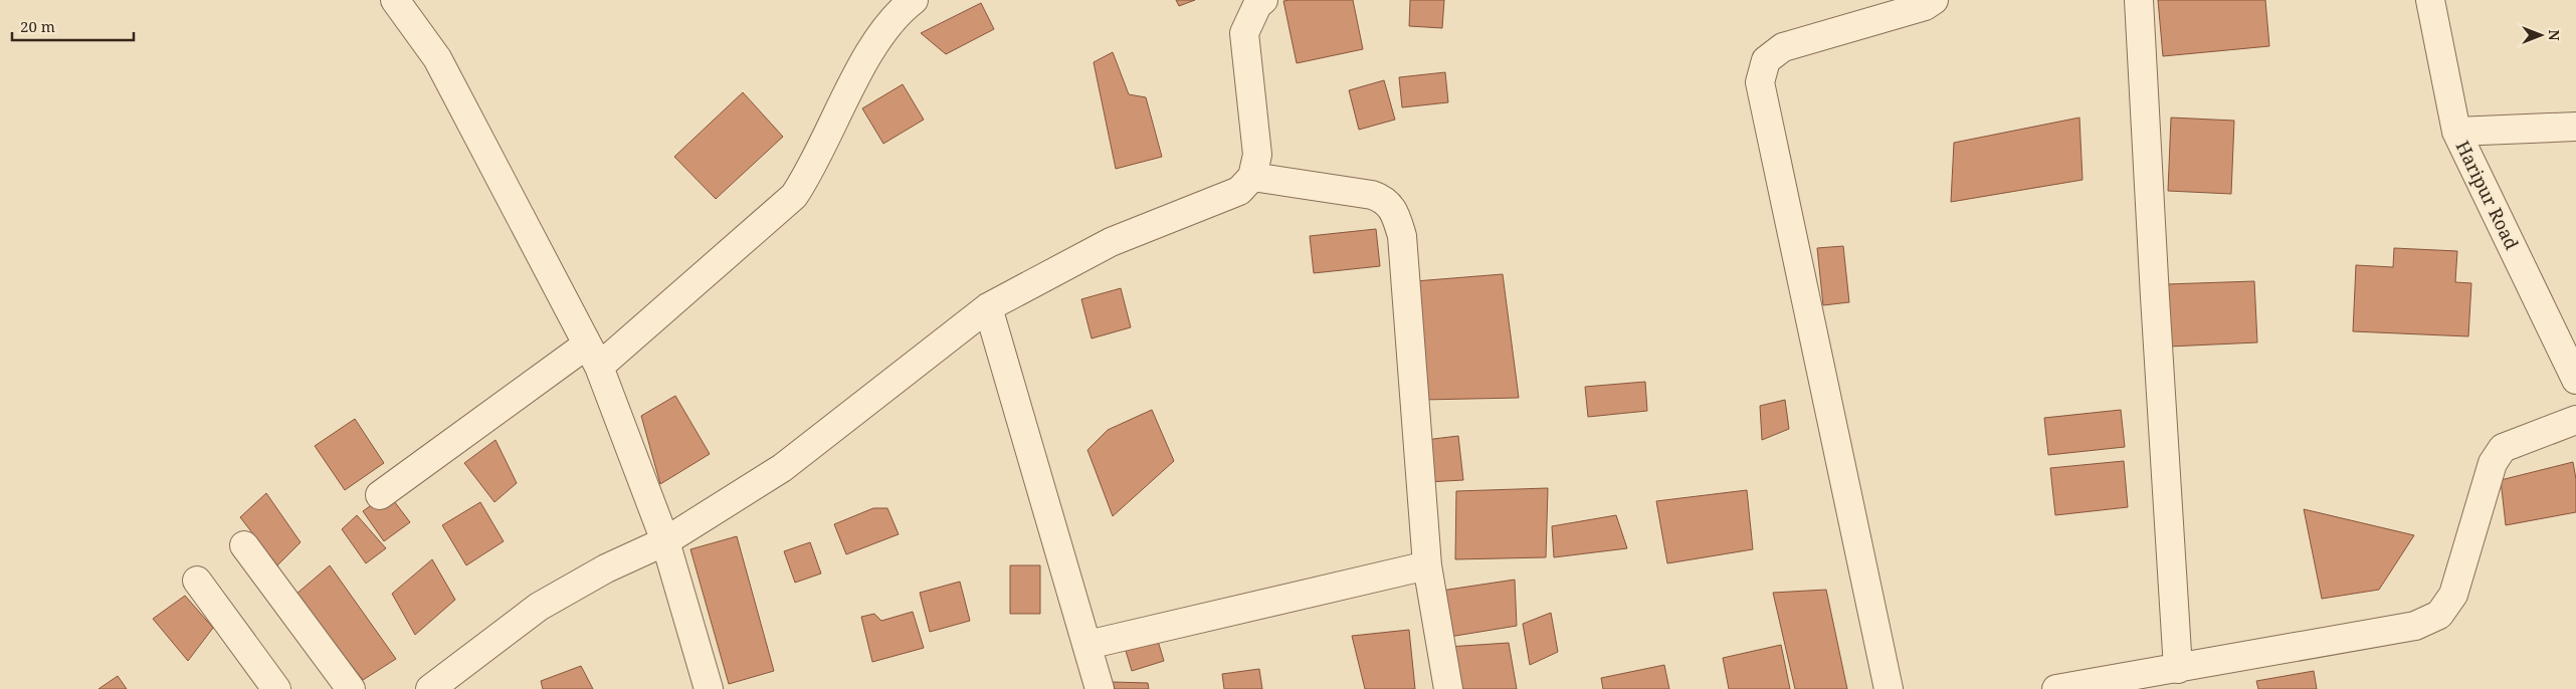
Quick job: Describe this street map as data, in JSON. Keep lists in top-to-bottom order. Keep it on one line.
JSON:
{"streets":{"street":["Haripur Road"]},"scale_bar":"20 m","north":"right"}
